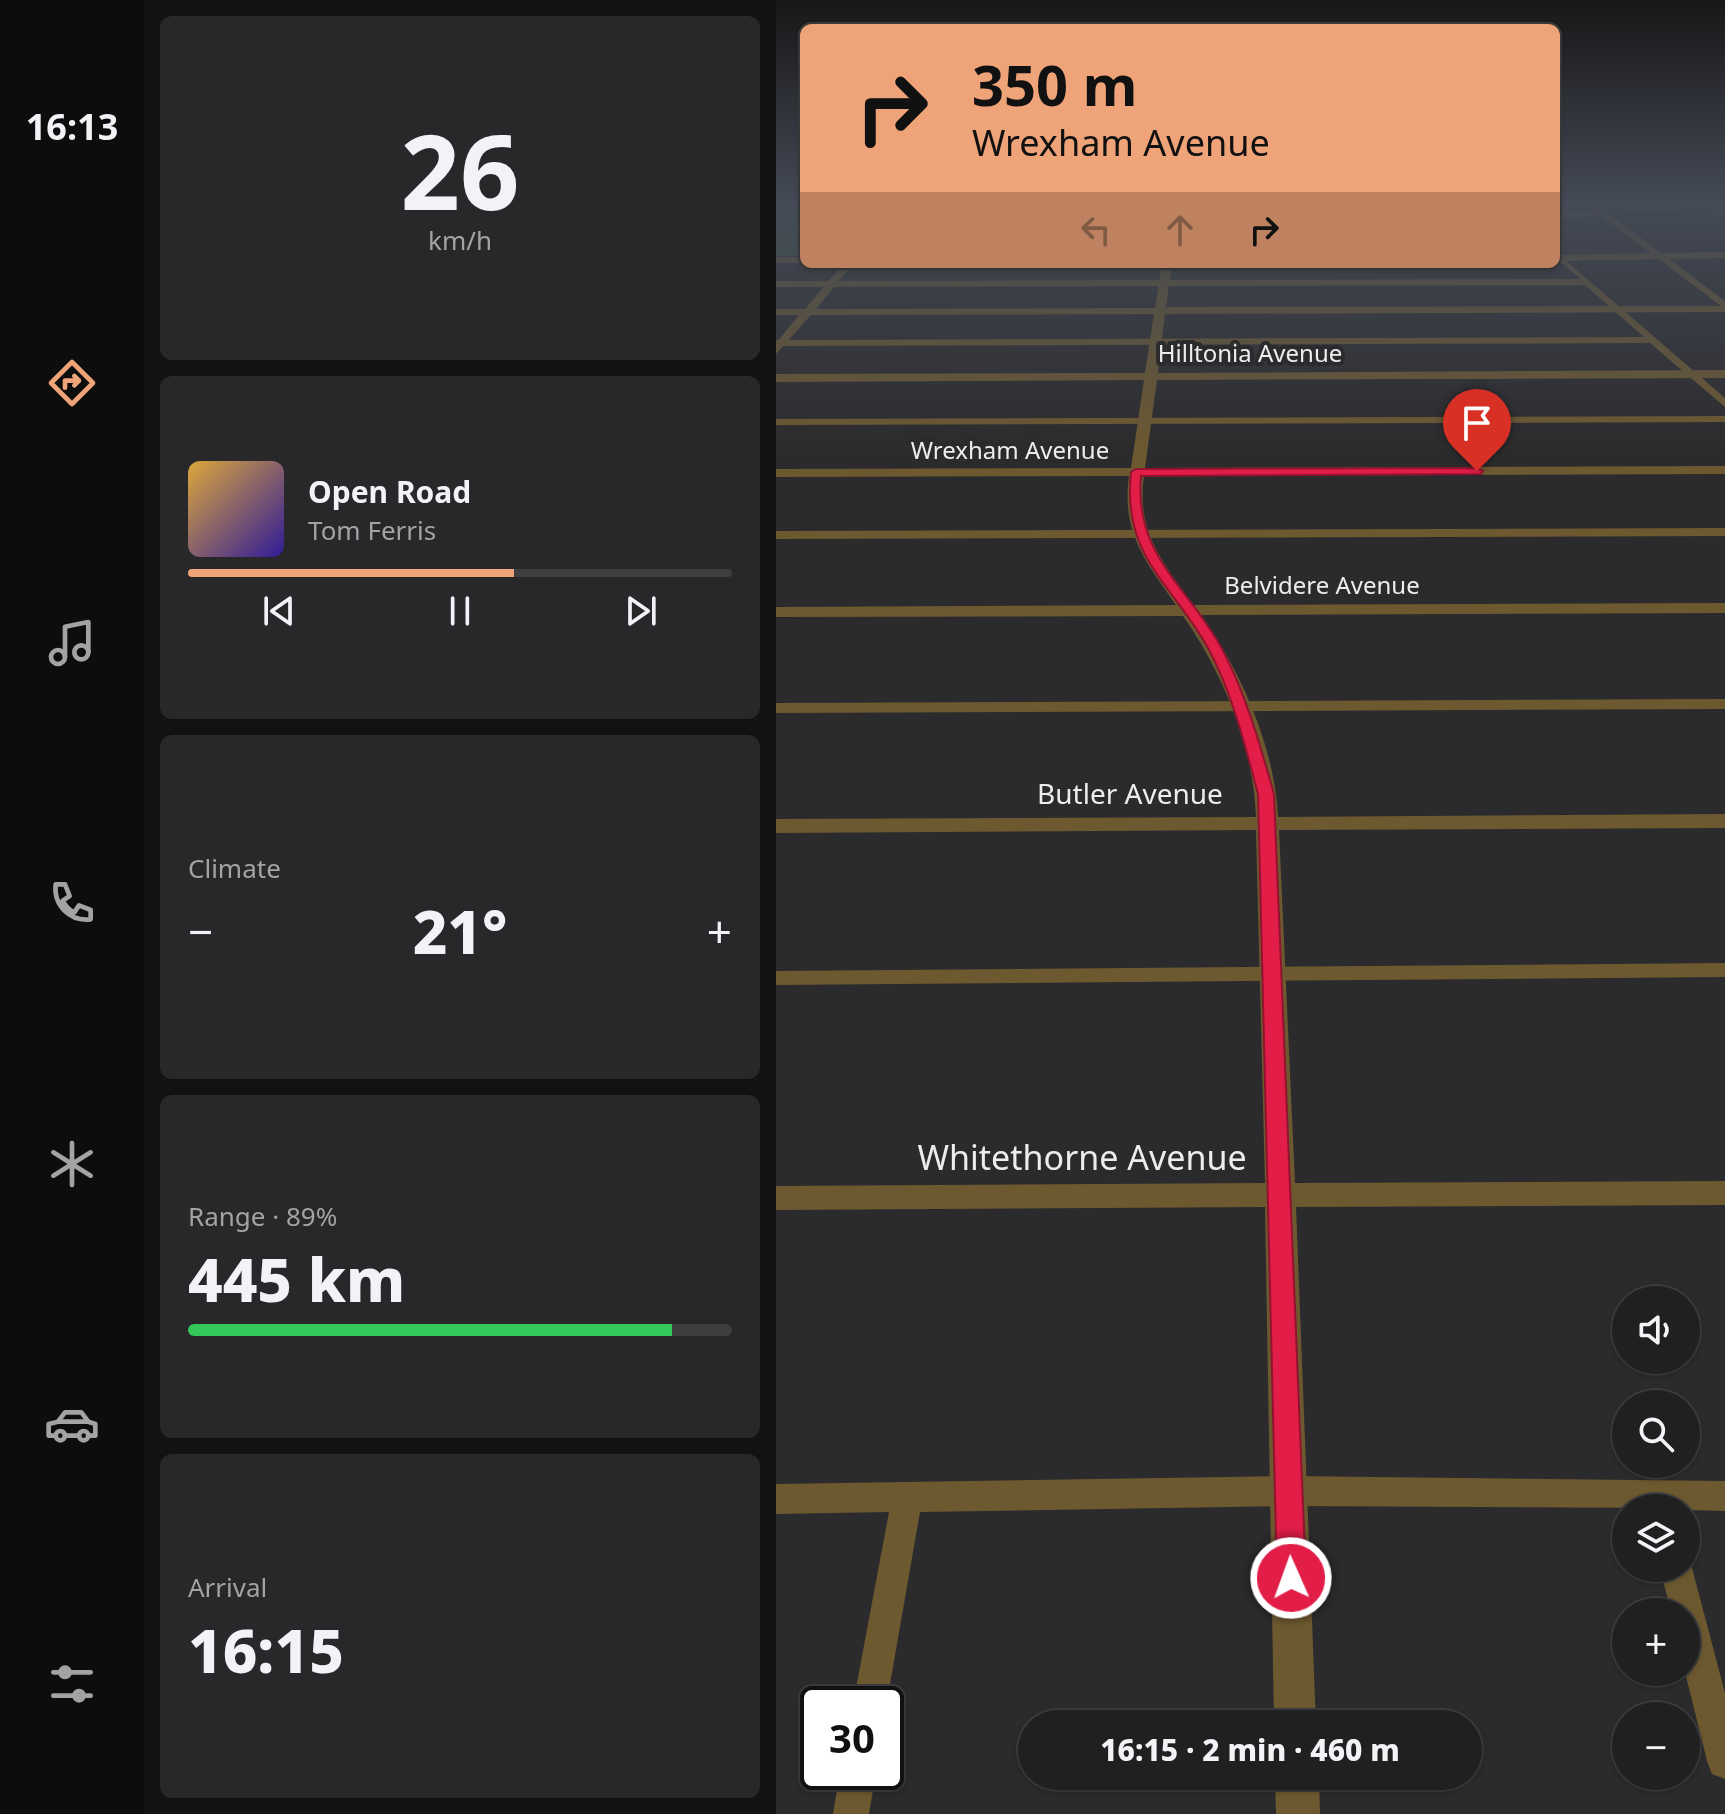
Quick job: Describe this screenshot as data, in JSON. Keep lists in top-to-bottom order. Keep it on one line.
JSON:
{"streets":{"street":["Hilltonia Avenue","Wrexham Avenue","Belvidere Avenue","Butler Avenue","Whitethorne Avenue"]},"page":{"tabs":"16:13","tile":[["26","km/h"],"Climate",["Range · 89%","445 km"],["Arrival","16:15"]],"turn":["350 m","Wrexham Avenue"],"song":["Open Road","Tom Ferris"],"heat":["−","21°","+"],"map_buttons":["+","−"],"limit":"30","trip":"16:15 · 2 min · 460 m"}}
